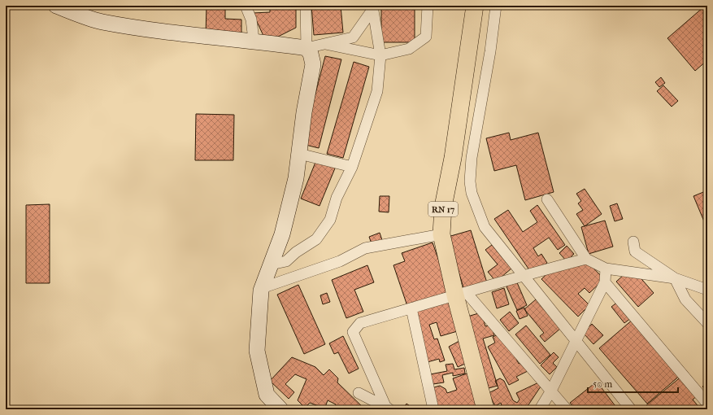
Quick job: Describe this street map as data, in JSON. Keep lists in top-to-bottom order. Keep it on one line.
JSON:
{"streets":{"main road":["RN 17"]},"scale_bar":"50 m"}
